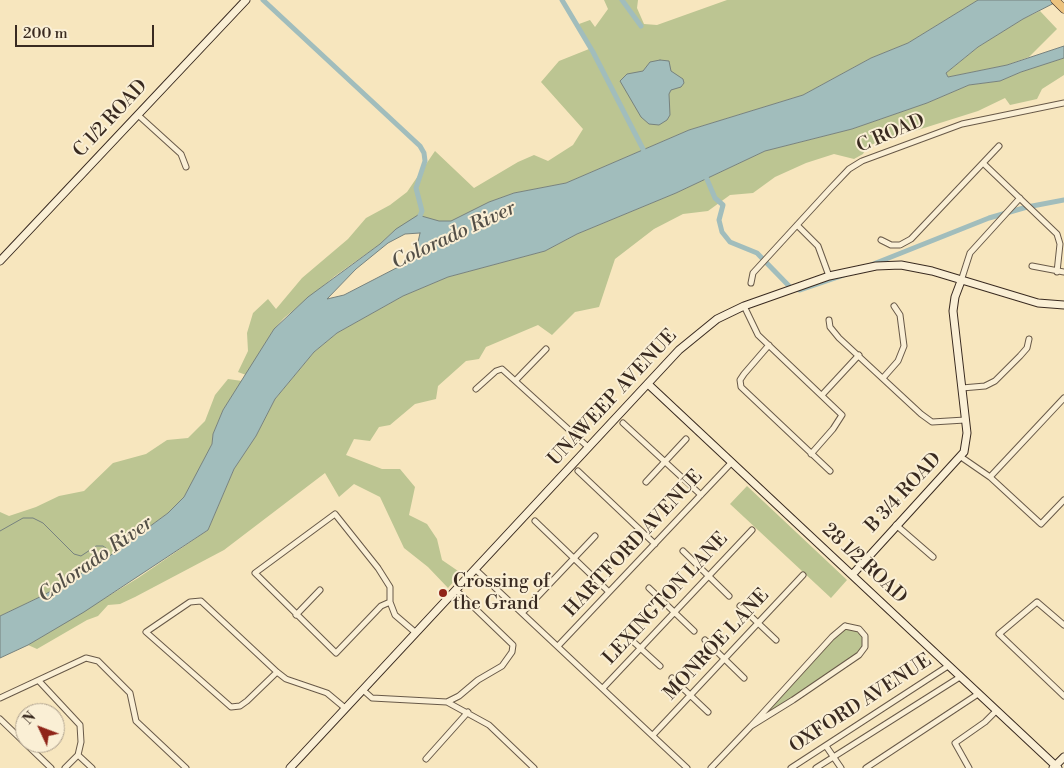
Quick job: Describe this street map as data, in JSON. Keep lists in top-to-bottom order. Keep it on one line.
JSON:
{"streets":{"street":["C 1/2 ROAD","C ROAD","UNAWEEP AVENUE","B 3/4 ROAD","HARTFORD AVENUE","28 1/2 ROAD","LEXINGTON LANE","MONROE LANE","OXFORD AVENUE"]},"crossings":[["UNAWEEP AVENUE","28 1/2 ROAD"],["B 3/4 ROAD","28 1/2 ROAD"],["HARTFORD AVENUE","28 1/2 ROAD"],["28 1/2 ROAD","OXFORD AVENUE"]],"water":["Colorado River"],"places":["Crossing of the Grand"],"scale_bar":"200 m","north":"top left"}
